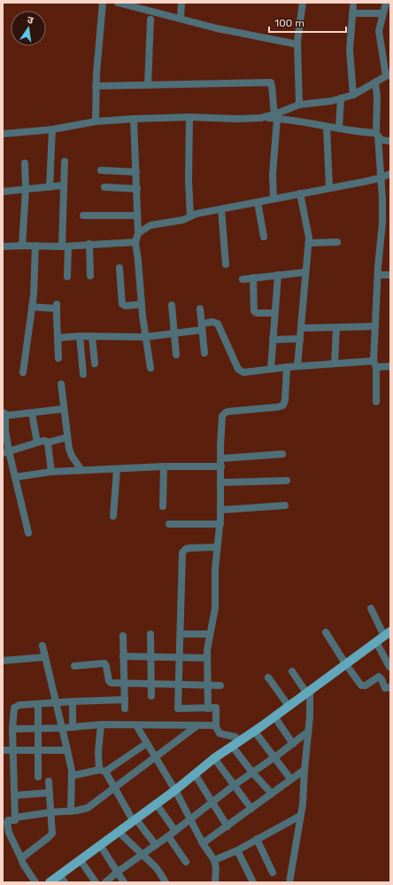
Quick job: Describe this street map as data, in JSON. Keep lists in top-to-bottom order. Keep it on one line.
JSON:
{"scale_bar":"100 m","north":"top"}
